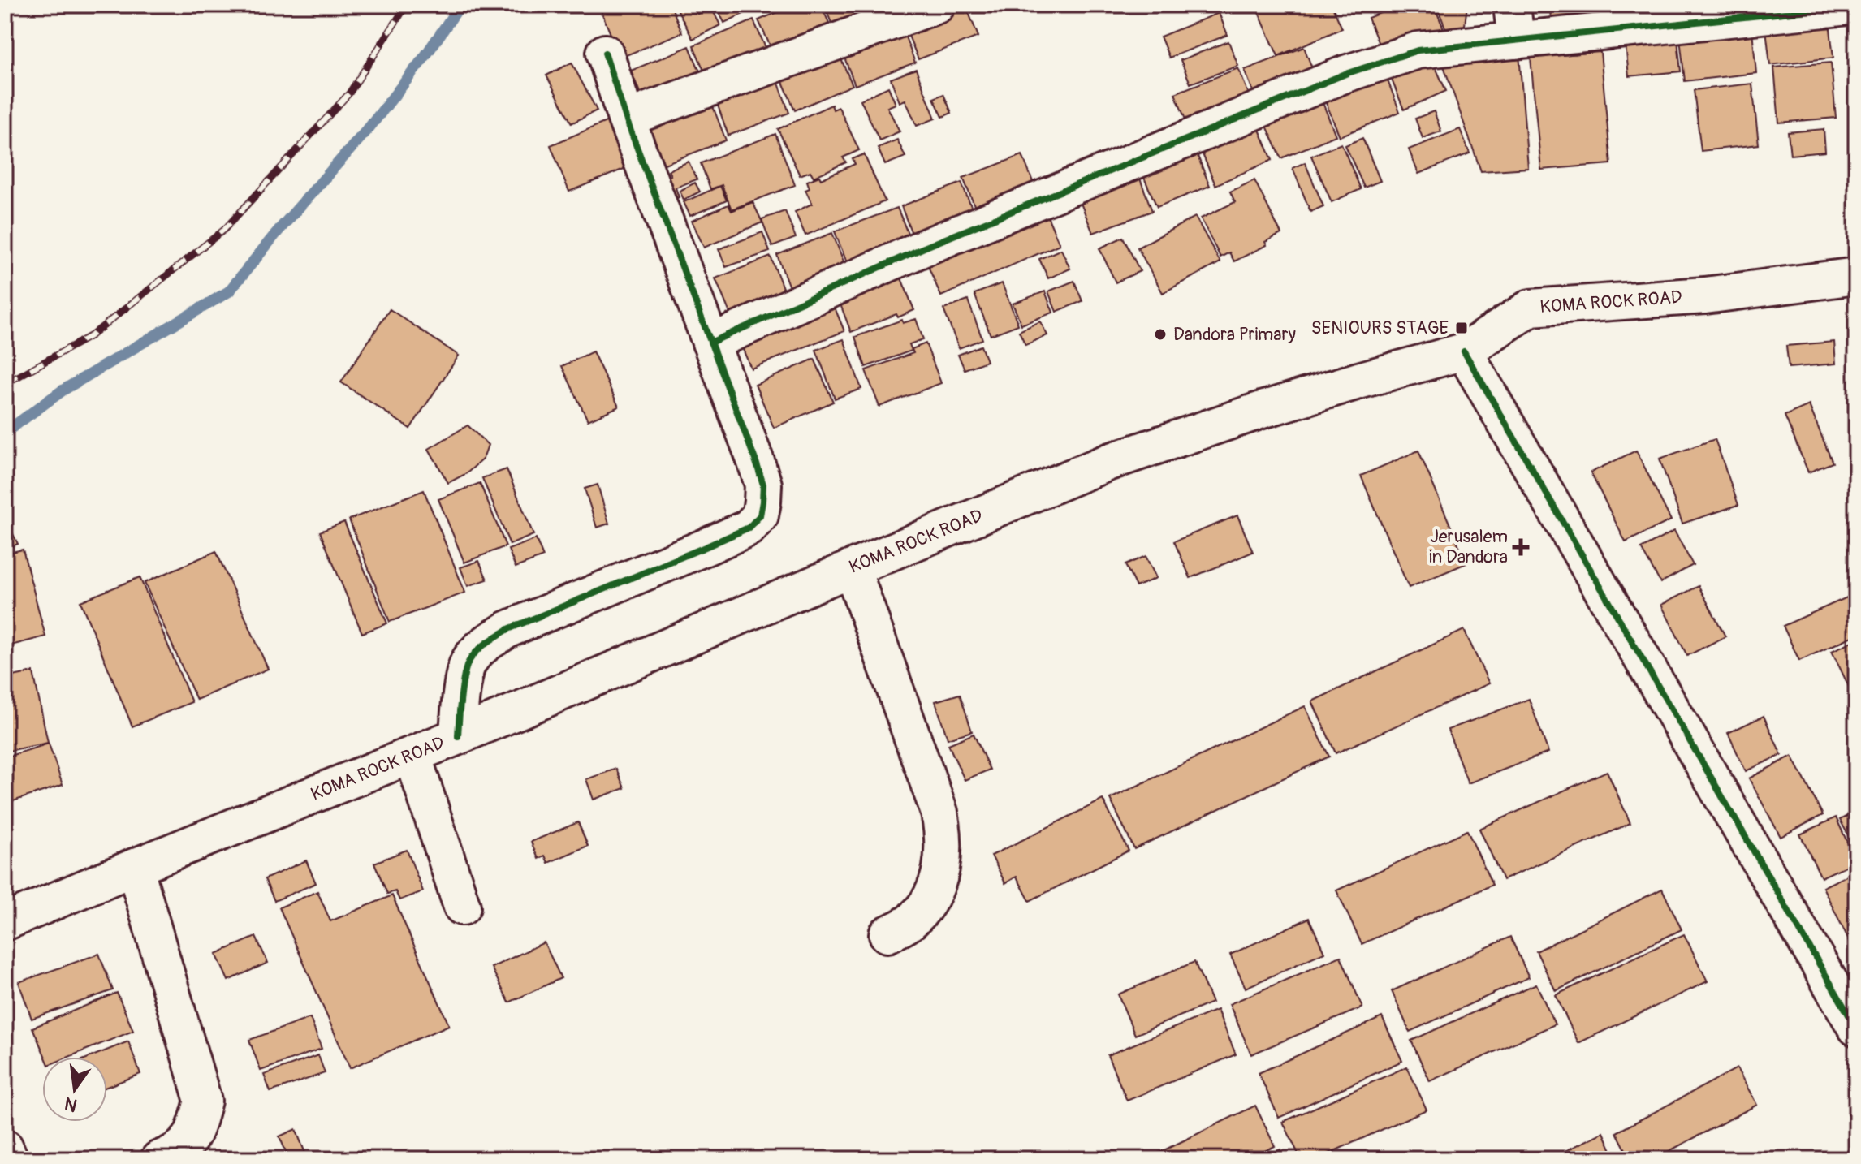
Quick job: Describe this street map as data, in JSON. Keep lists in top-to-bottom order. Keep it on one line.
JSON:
{"streets":{"street":["KOMA ROCK ROAD"]},"places":{"transit":["SENIOURS STAGE"],"other":["Dandora Primary"],"health":["Jerusalem in Dandora"]},"north":"bottom"}
